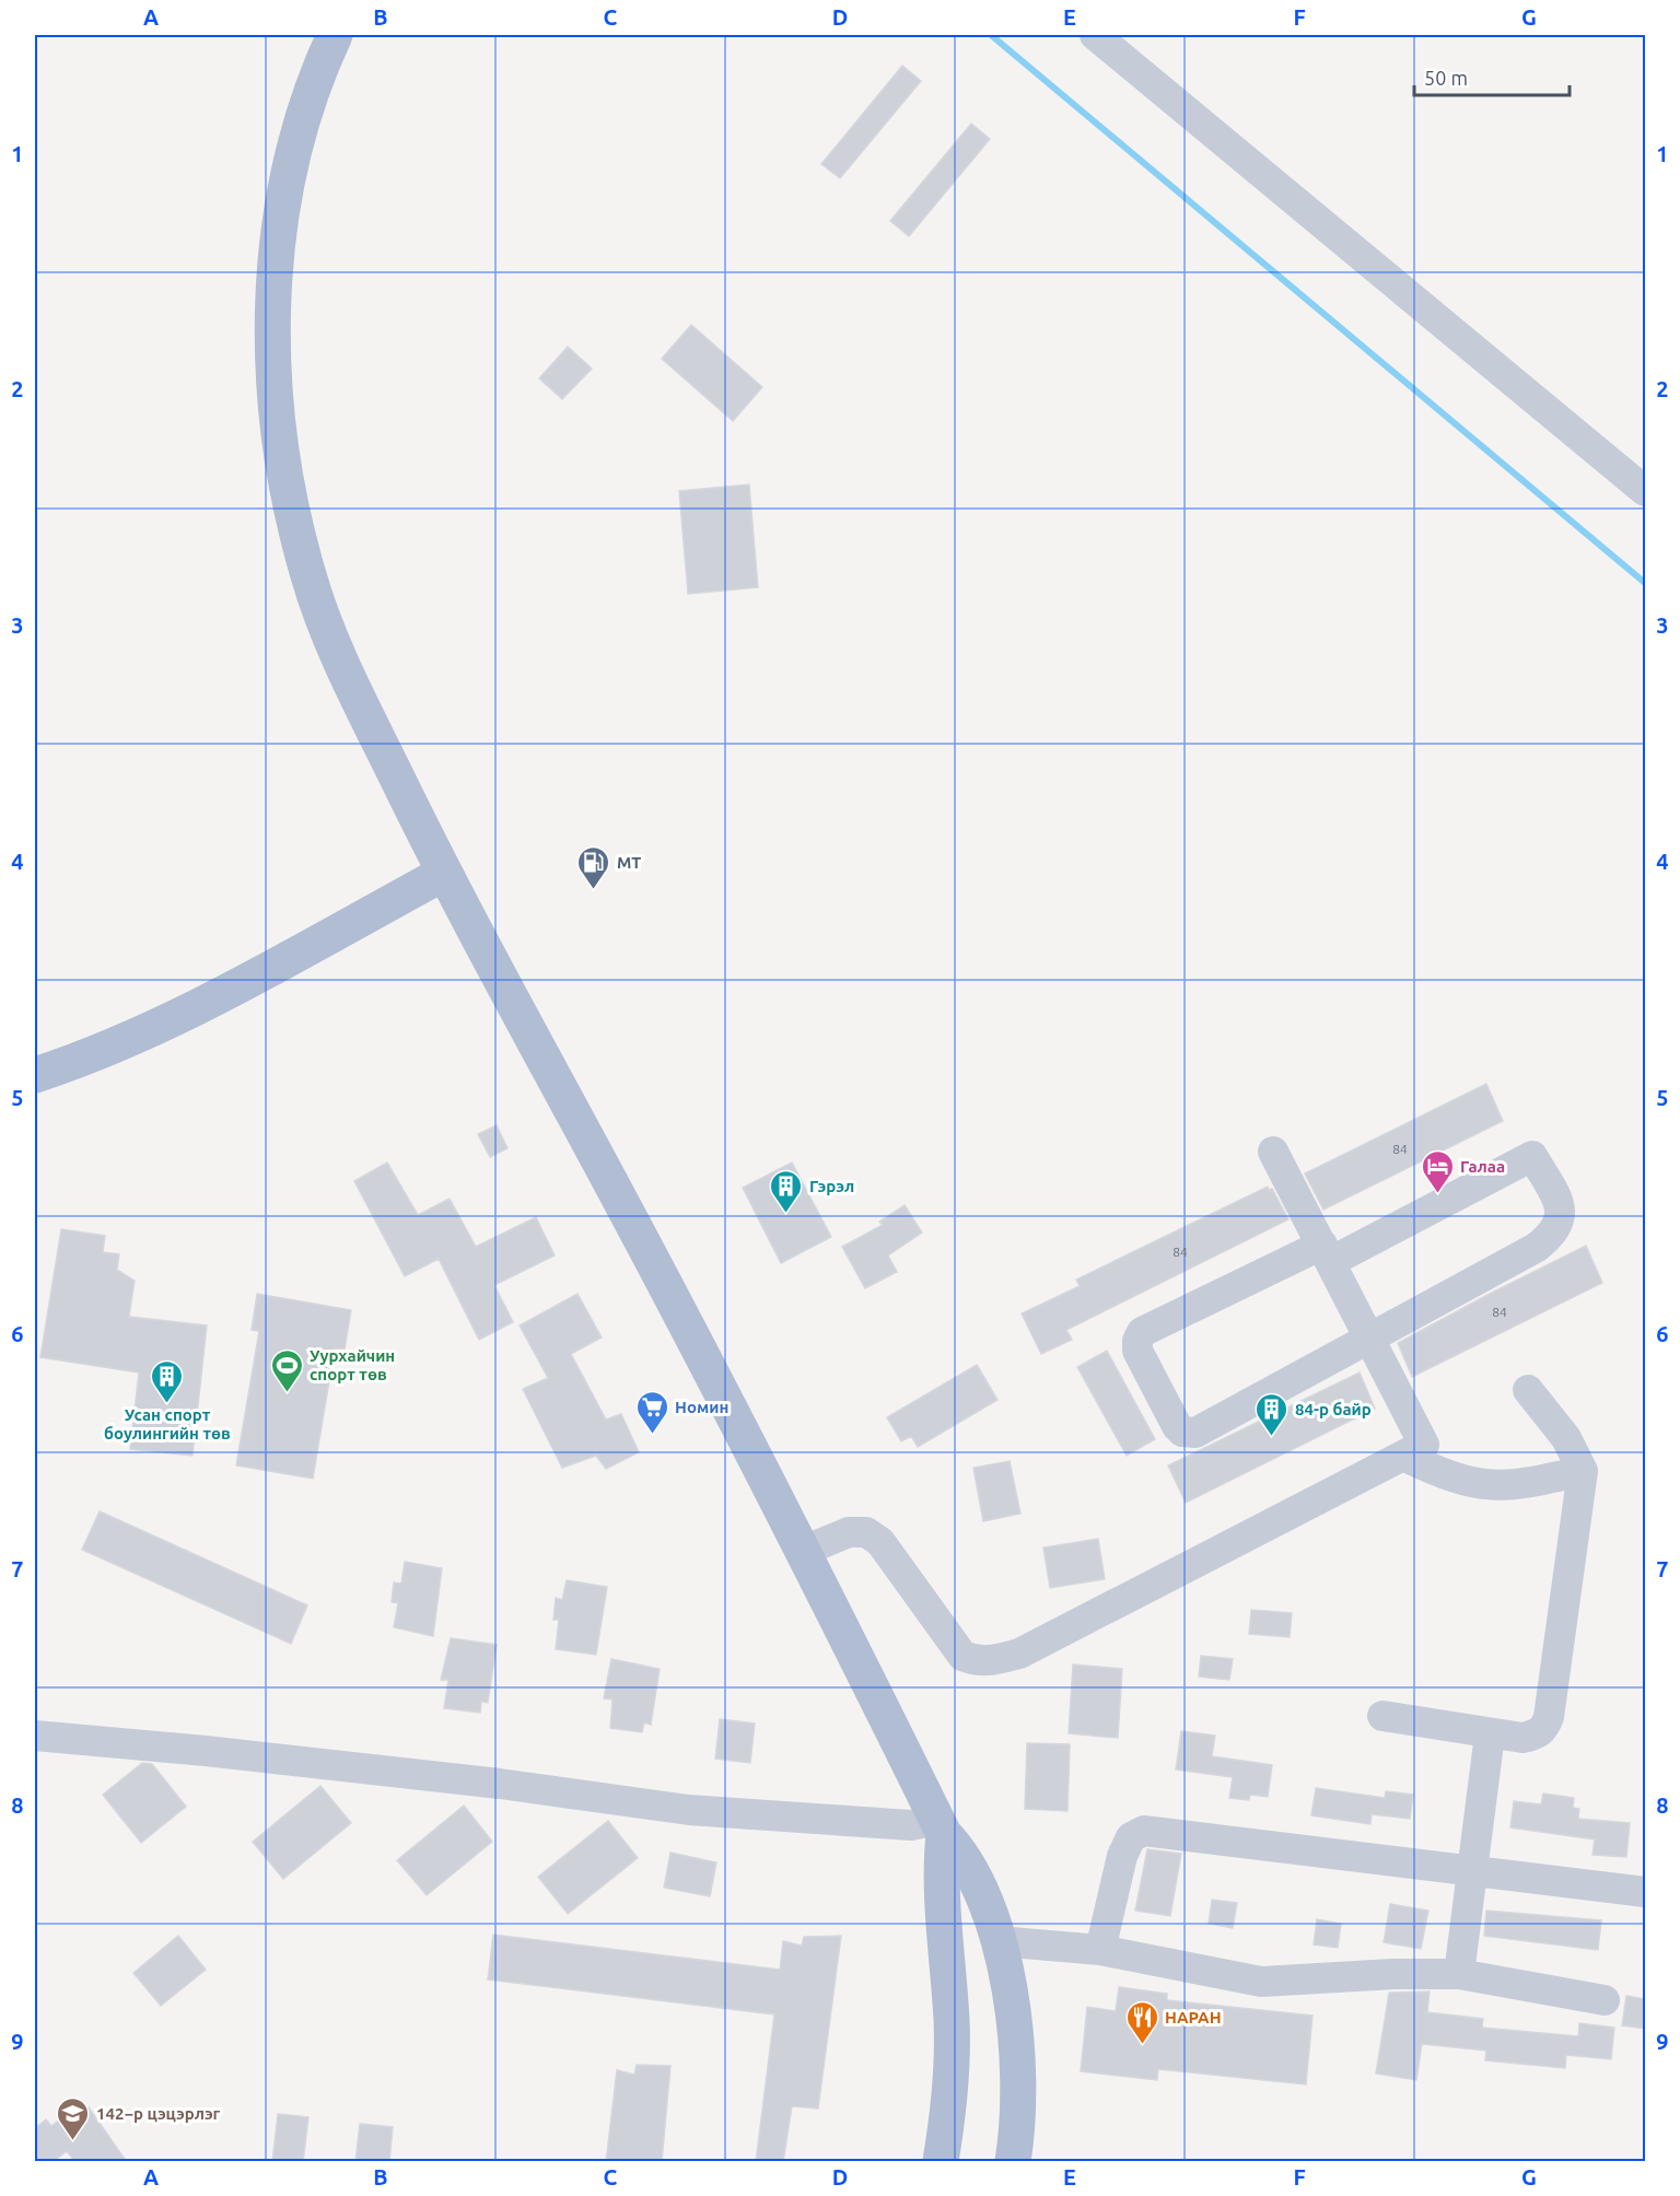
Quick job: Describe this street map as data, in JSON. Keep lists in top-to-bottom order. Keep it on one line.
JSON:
{"places":{"fuel station":["МТ"],"hotel":["Галаа"],"building":["Гэрэл","Усан спорт боулингийн төв","84-р байр"],"sports":["Уурхайчин спорт төв"],"supermarket":["Номин"],"restaurant":["НАРАН"],"school or university":["142−р цэцэрлэг"]},"house_numbers":["84","84","84"],"scale_bar":"50 m","grid":{"columns":["A","B","C","D","E","F","G"],"rows":["1","2","3","4","5","6","7","8","9"]}}
